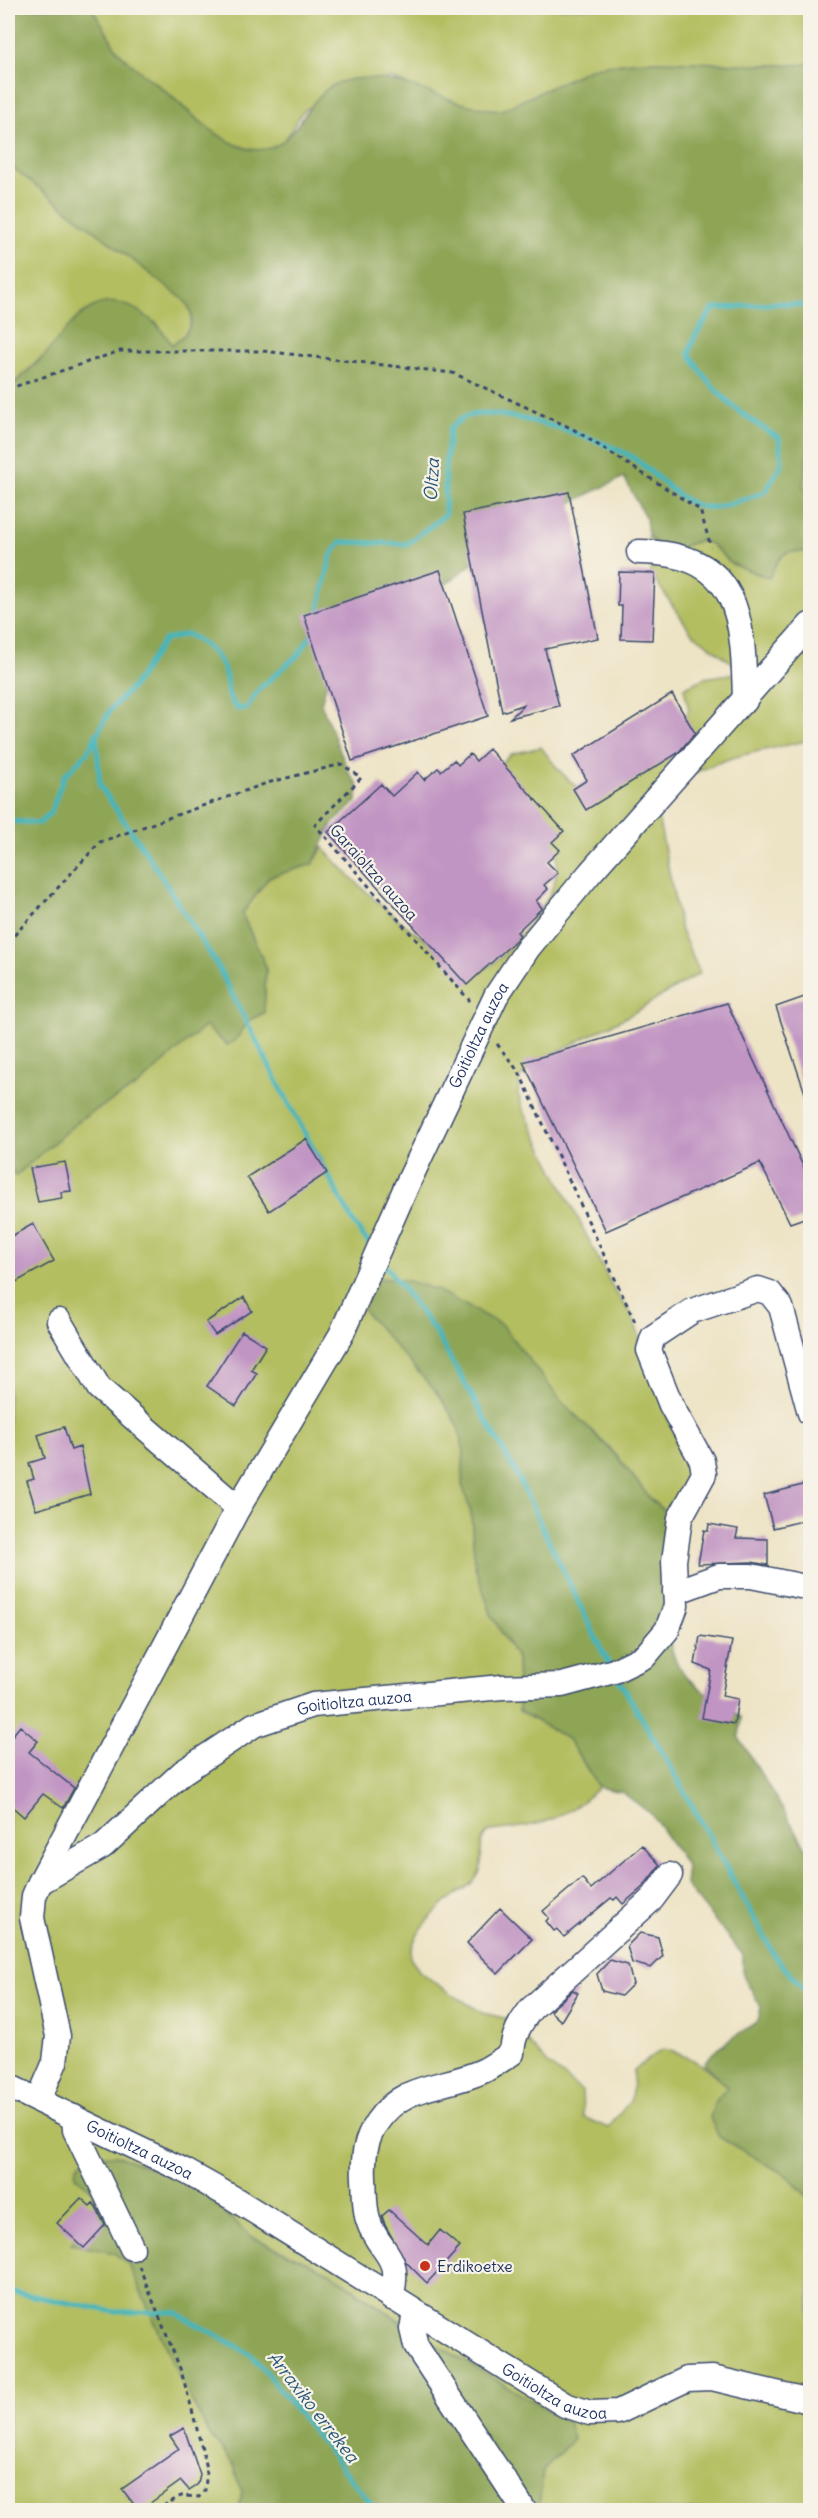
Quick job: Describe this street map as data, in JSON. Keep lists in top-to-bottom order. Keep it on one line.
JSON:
{"streets":{"street":["Goitioltza auzoa"],"path":["Garaioltza auzoa"]},"crossings":[["Garaioltza auzoa","Goitioltza auzoa"]],"water":["Oltza","Arraxiko errekea"],"places":["Erdikoetxe"]}
